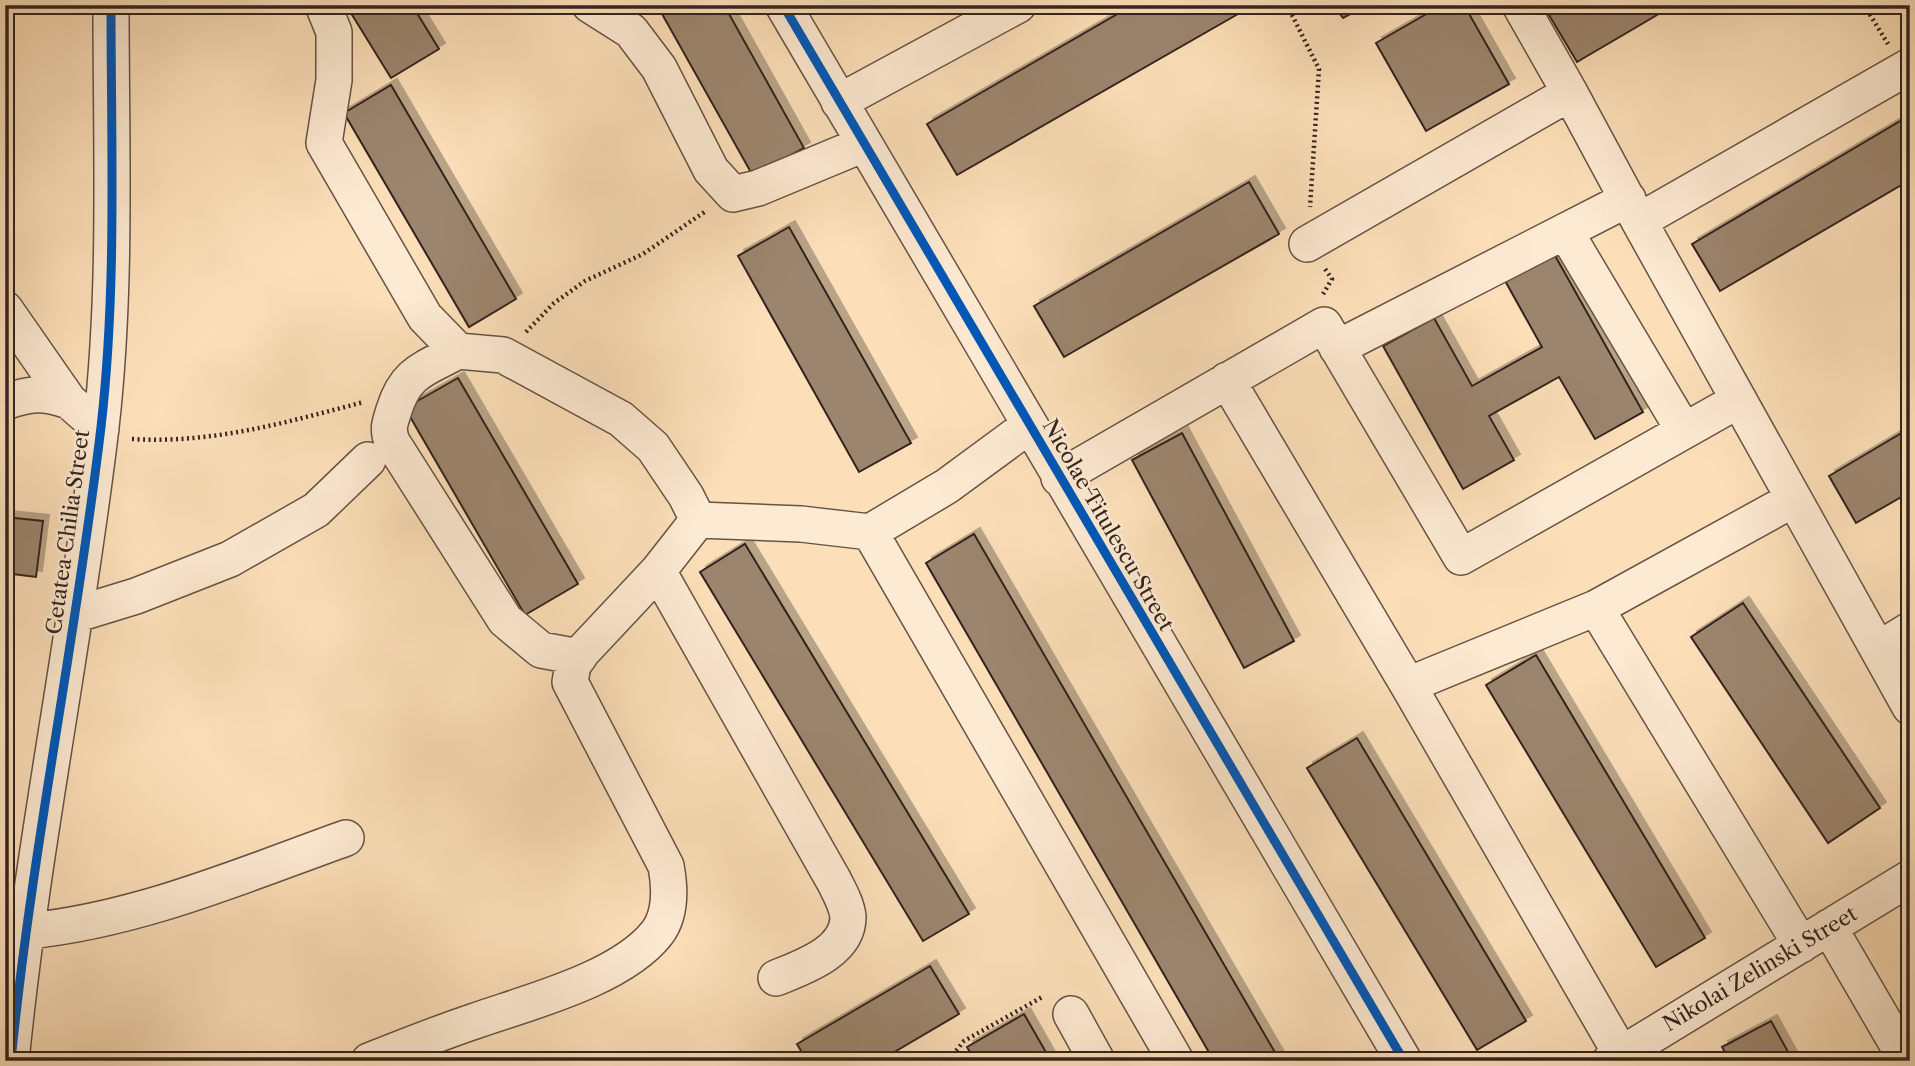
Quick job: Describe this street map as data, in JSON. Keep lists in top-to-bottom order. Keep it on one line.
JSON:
{"streets":{"street":["Nicolae Titulescu Street","Cetatea Chilia Street","Nikolai Zelinski Street"]}}
